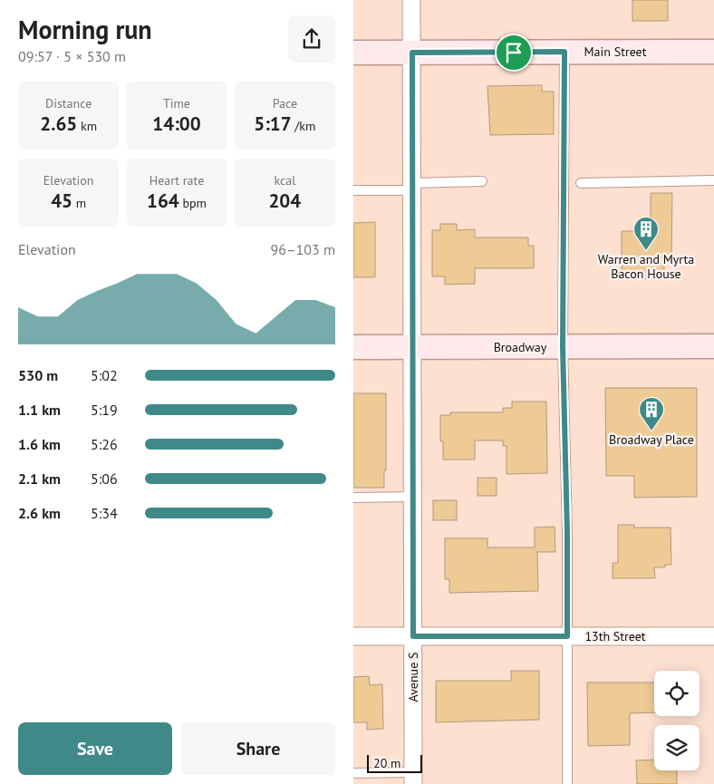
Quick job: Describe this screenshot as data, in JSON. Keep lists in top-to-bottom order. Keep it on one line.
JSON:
{"streets":{"street":["Main Street","Broadway","13th Street","Avenue S"]},"crossings":[["Main Street","Avenue S"],["Broadway","Avenue S"],["13th Street","Avenue S"]],"places":{"building":["Warren and Myrta Bacon House","Broadway Place"]},"scale_bar":"20 m","page":{"heading":["Morning run","09:57 · 5 × 530 m"],"stats":[["Distance","2.65 km"],["Time","14:00"],["Pace","5:17 /km"],["Elevation","45 m"],["Heart rate","164 bpm"],["kcal","204"]],"chart":["Elevation","96–103 m"],"list":[{"name":"530 m","note":"5:02"},{"name":"1.1 km","note":"5:19"},{"name":"1.6 km","note":"5:26"},{"name":"2.1 km","note":"5:06"},{"name":"2.6 km","note":"5:34"}],"buttons":["Save","Share"],"scale":"20 m"}}
